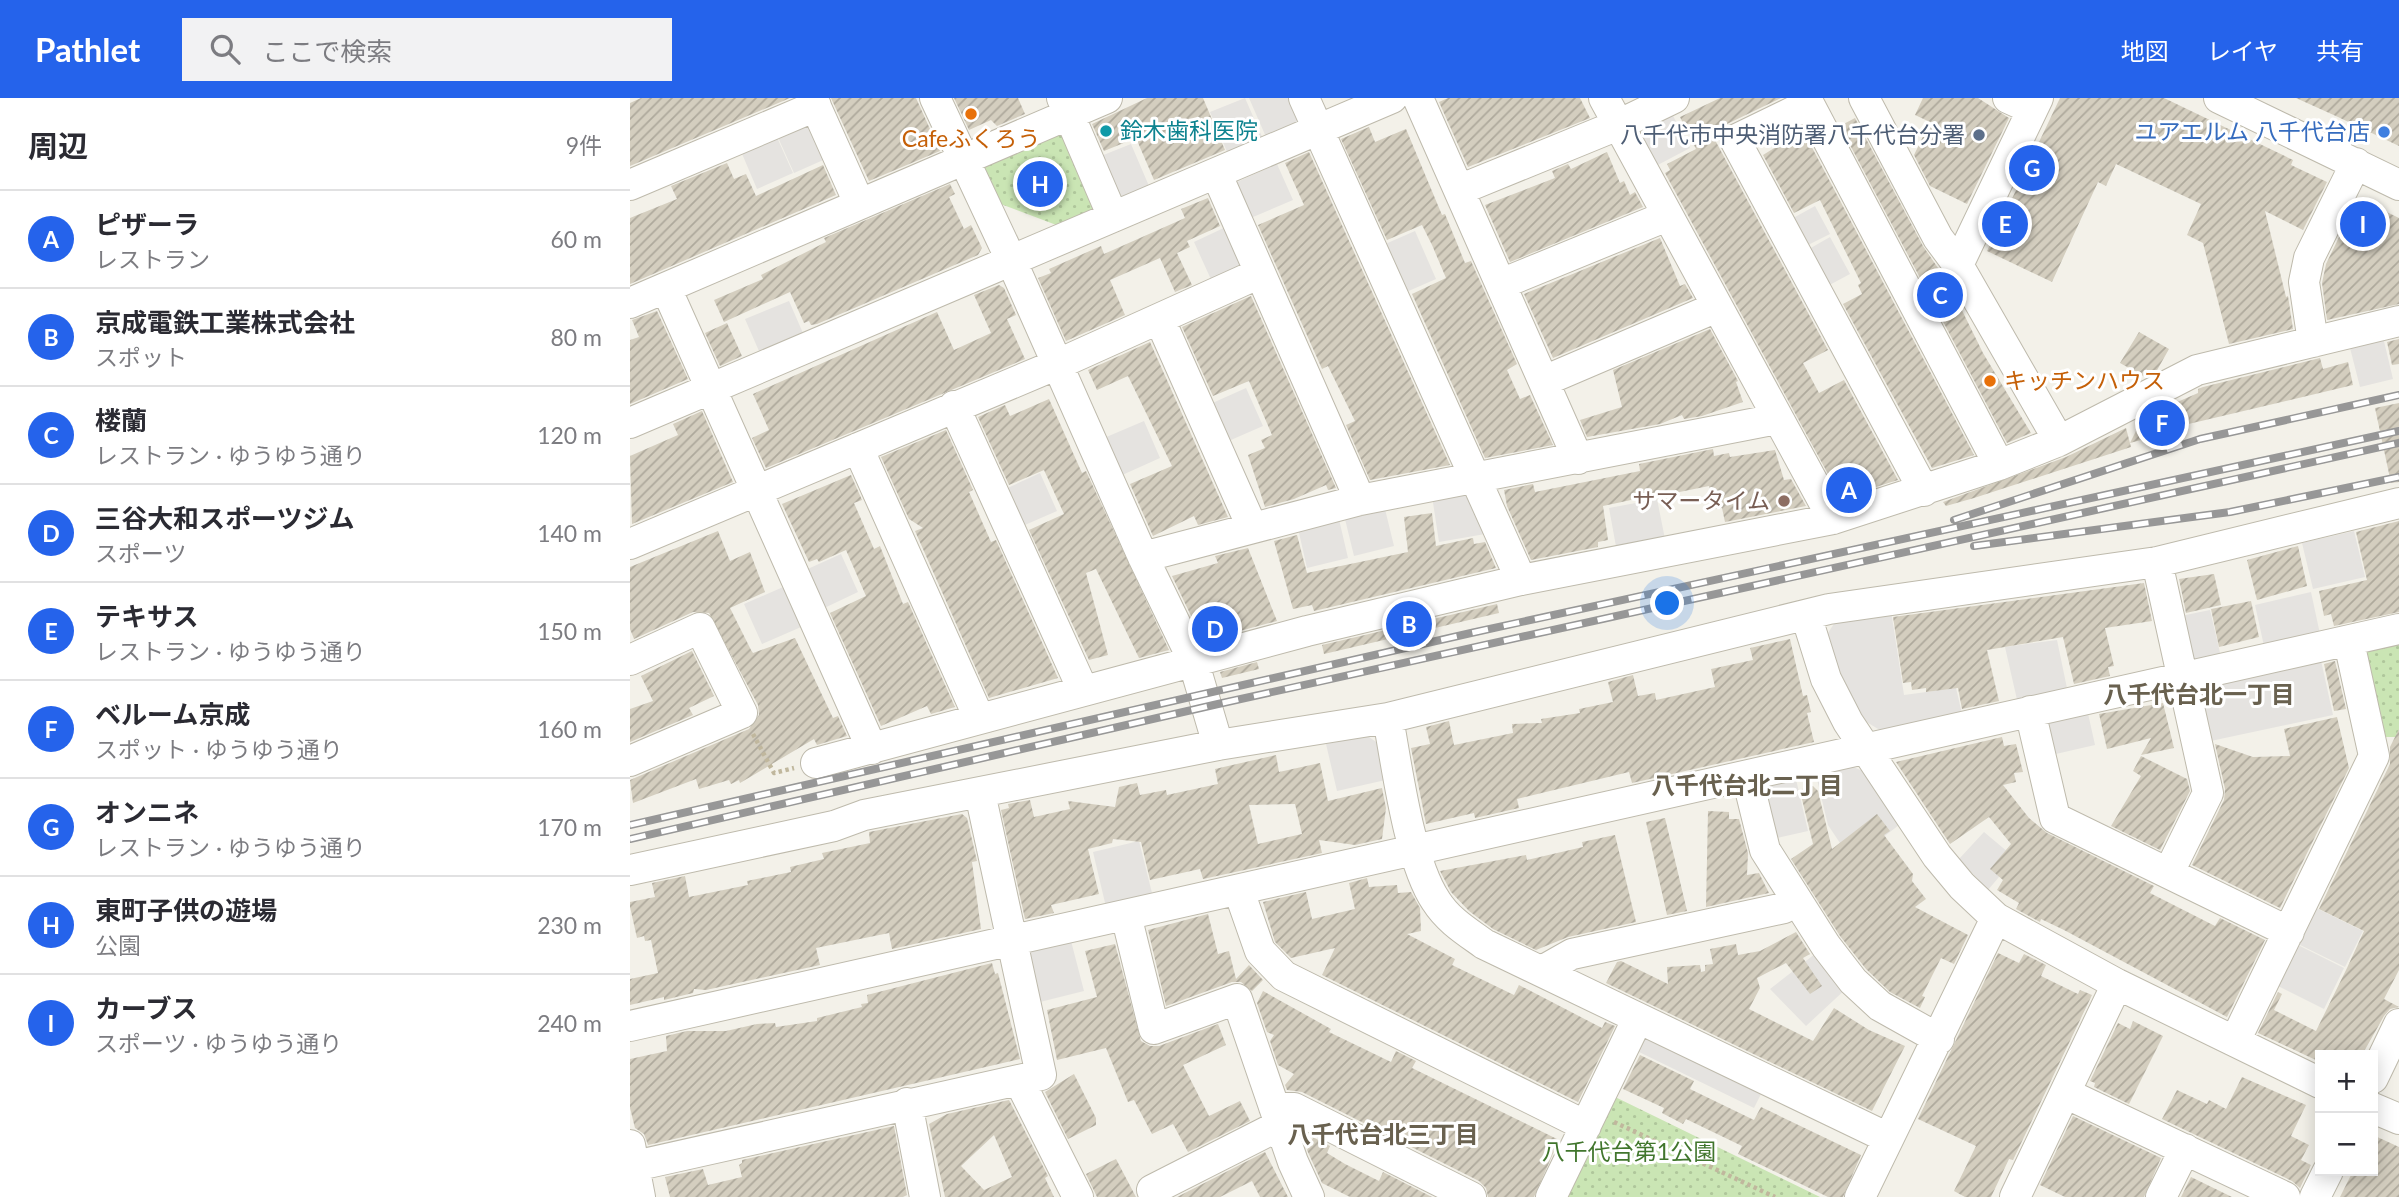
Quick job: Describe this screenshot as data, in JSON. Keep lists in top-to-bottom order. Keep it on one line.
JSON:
{"districts":["八千代台北一丁目","八千代台北二丁目","八千代台北三丁目"],"parks":["八千代台第1公園"],"places":["Cafeふくろう","鈴木歯科医院","ユアエルム 八千代台店","八千代市中央消防署八千代台分署","キッチンハウス","サマータイム"],"page":{"header":"Pathlet","search":"ここで検索","nav":["地図","レイヤ","共有"],"heading":["周辺","9件"],"pins":["G","H","E","I","C","F","A","B","D"],"list":[{"mark":"A","name":"ピザーラ","note":"レストラン","value":"60 m"},{"mark":"B","name":"京成電鉄工業株式会社","note":"スポット","value":"80 m"},{"mark":"C","name":"楼蘭","note":"レストラン · ゆうゆう通り","value":"120 m"},{"mark":"D","name":"三谷大和スポーツジム","note":"スポーツ","value":"140 m"},{"mark":"E","name":"テキサス","note":"レストラン · ゆうゆう通り","value":"150 m"},{"mark":"F","name":"ベルーム京成","note":"スポット · ゆうゆう通り","value":"160 m"},{"mark":"G","name":"オンニネ","note":"レストラン · ゆうゆう通り","value":"170 m"},{"mark":"H","name":"東町子供の遊場","note":"公園","value":"230 m"},{"mark":"I","name":"カーブス","note":"スポーツ · ゆうゆう通り","value":"240 m"}],"map_buttons":["+","−"]}}
